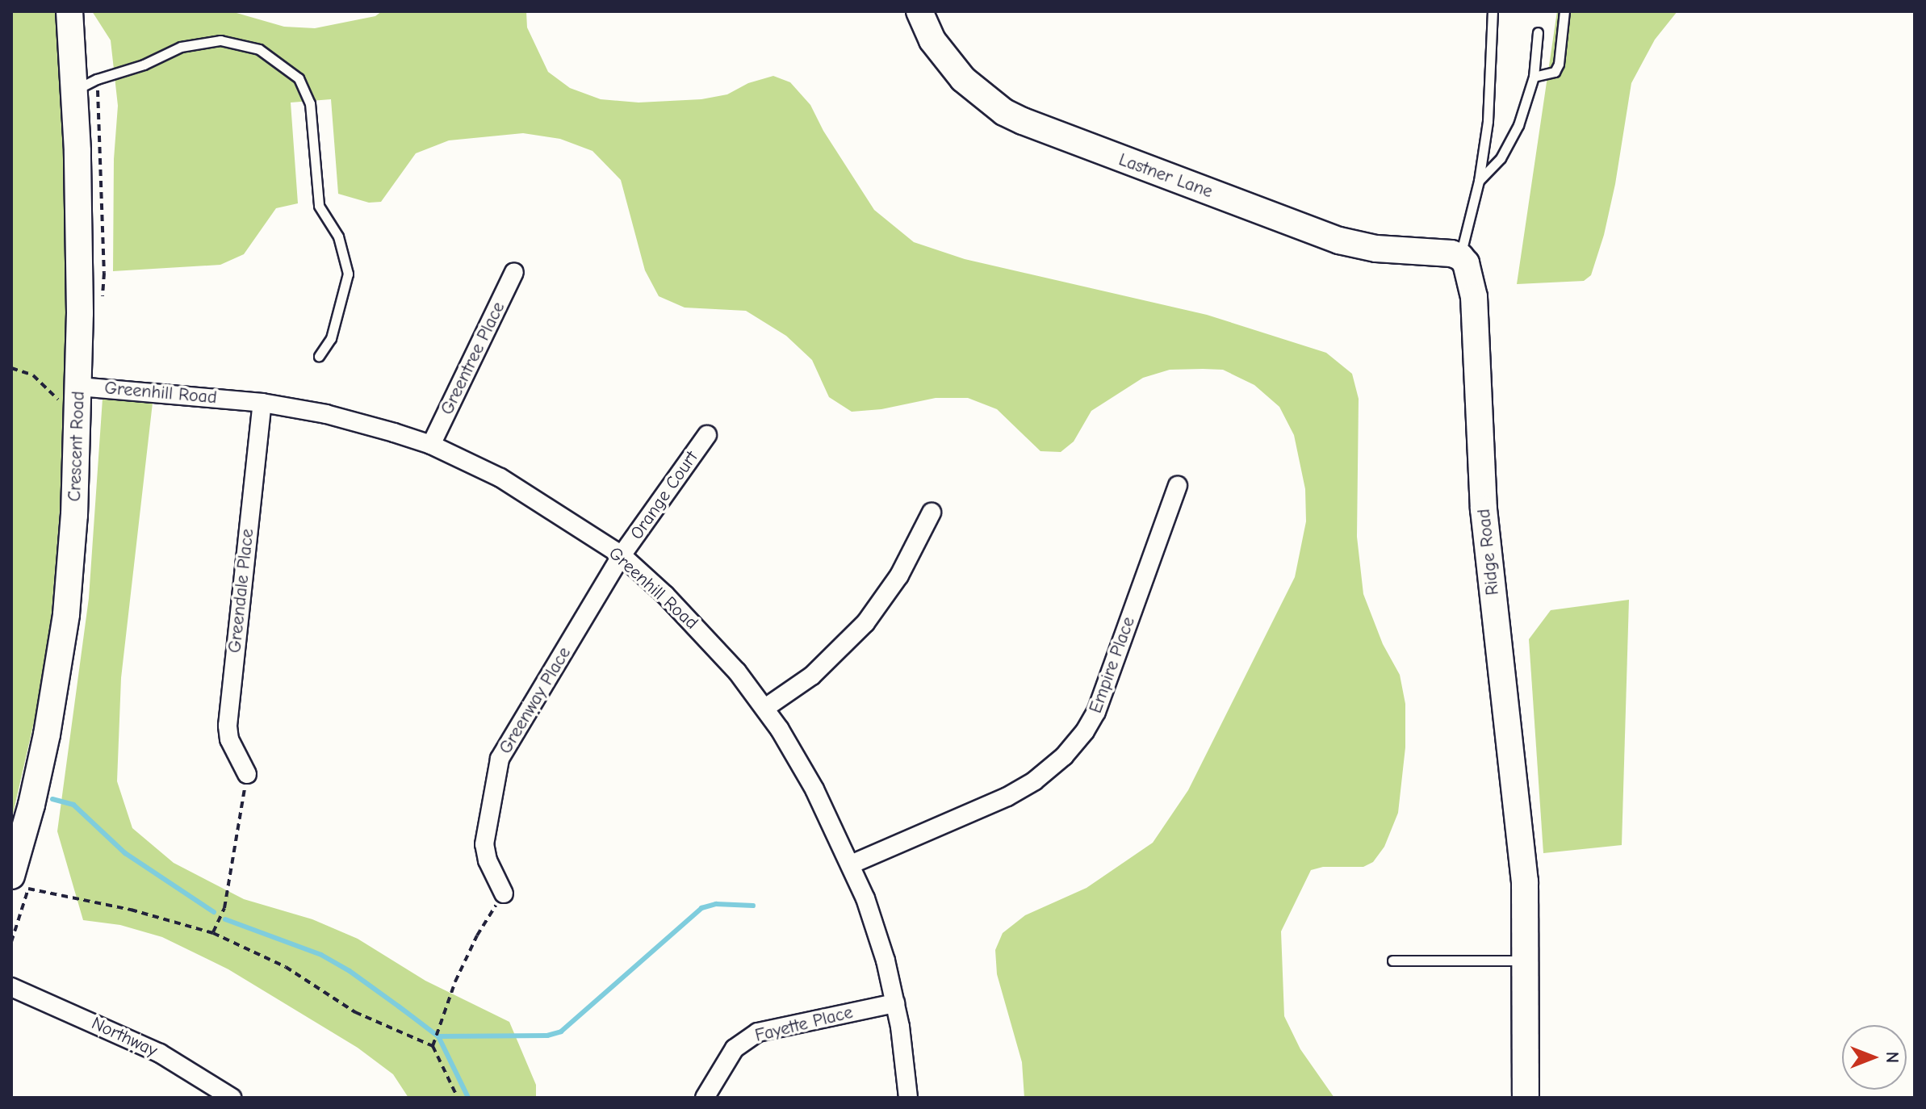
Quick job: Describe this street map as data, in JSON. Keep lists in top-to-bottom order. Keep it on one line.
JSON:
{"streets":{"street":["Lastner Lane","Greentree Place","Greenhill Road","Crescent Road","Orange Court","Ridge Road","Greendale Place","Empire Place","Greenway Place","Fayette Place","Northway"]},"crossings":[["Lastner Lane","Ridge Road"],["Greentree Place","Greenhill Road"],["Greenhill Road","Crescent Road"],["Greenhill Road","Orange Court"],["Greenhill Road","Greendale Place"],["Greenhill Road","Empire Place"],["Greenhill Road","Greenway Place"],["Greenhill Road","Fayette Place"],["Orange Court","Greenway Place"]],"north":"right"}
